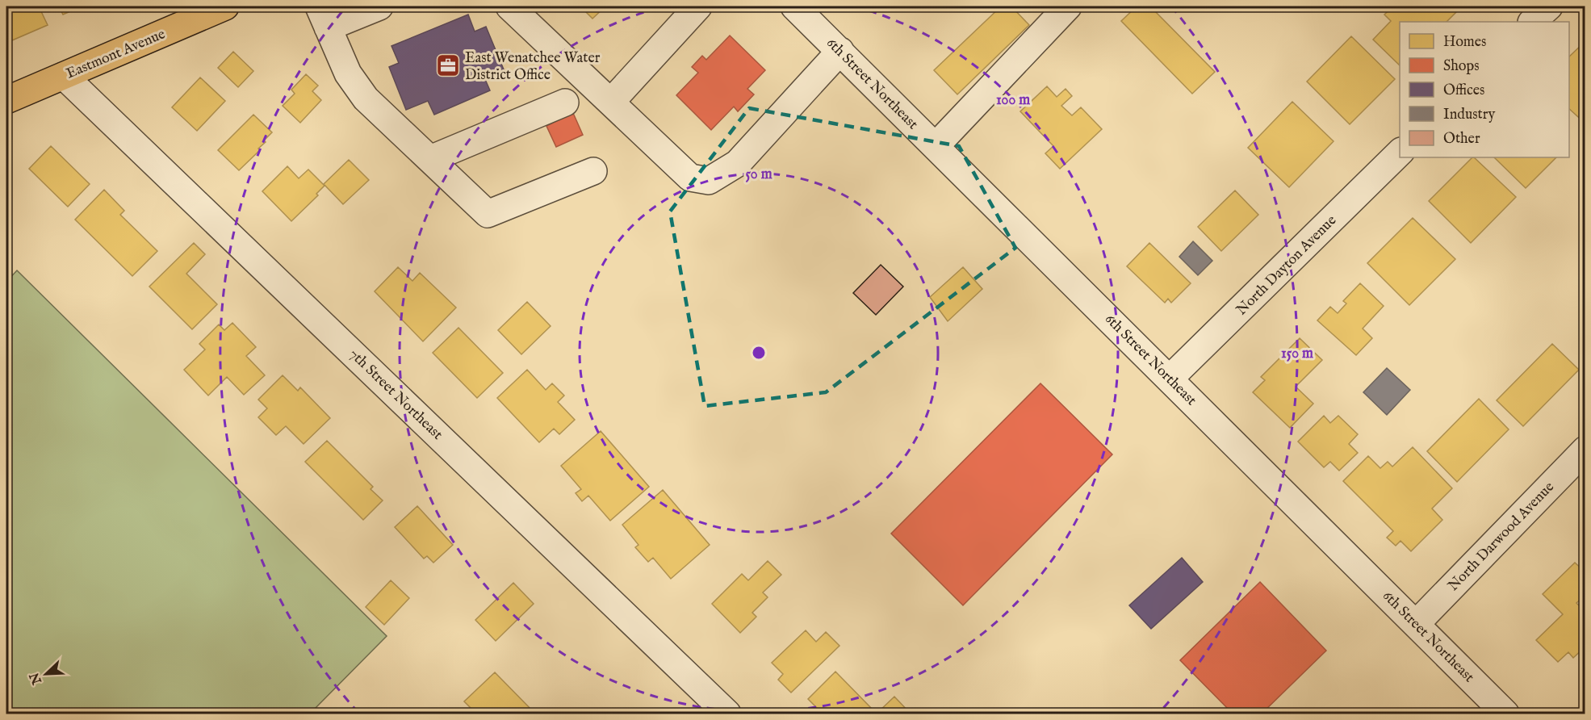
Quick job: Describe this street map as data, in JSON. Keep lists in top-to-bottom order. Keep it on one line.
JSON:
{"streets":{"main road":["Eastmont Avenue"],"street":["6th Street Northeast","North Dayton Avenue","7th Street Northeast","North Darwood Avenue"]},"crossings":[["Eastmont Avenue","7th Street Northeast"],["6th Street Northeast","North Dayton Avenue"],["6th Street Northeast","North Darwood Avenue"]],"places":{"office":["East Wenatchee Water District Office"]},"legend":["Homes","Shops","Offices","Industry","Other"],"north":"bottom left","rings":["100 m","50 m","150 m"]}
